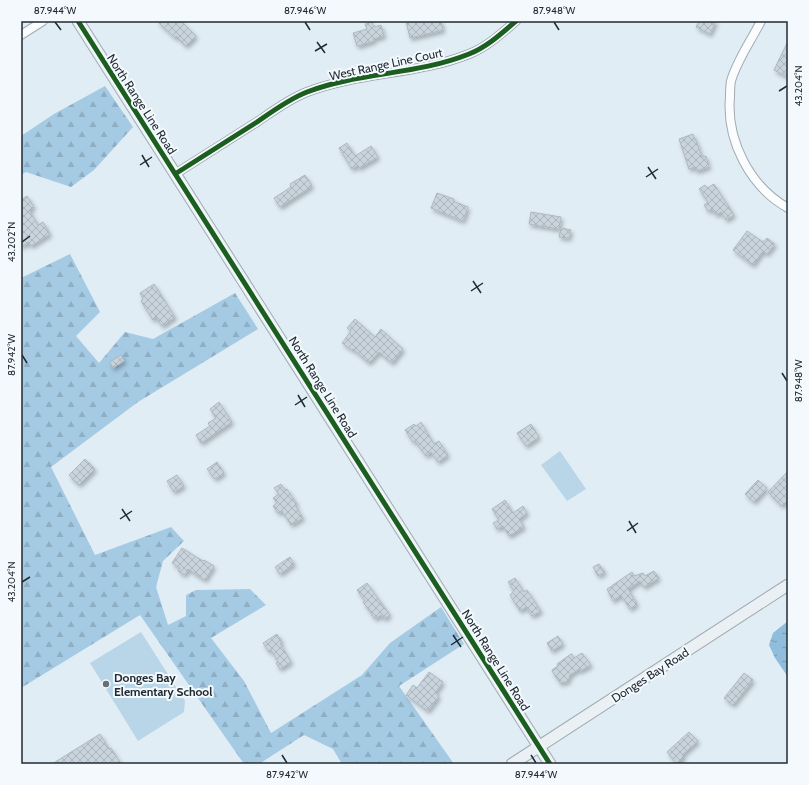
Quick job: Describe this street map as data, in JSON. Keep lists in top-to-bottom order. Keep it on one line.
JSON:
{"streets":{"street":["West Range Line Court","North Range Line Road","Donges Bay Road"]},"crossings":[["West Range Line Court","North Range Line Road"],["North Range Line Road","Donges Bay Road"]],"places":["Donges Bay Elementary School"],"coordinates":["87.944°W","87.946°W","87.948°W","43.204°N","43.202°N","87.942°W"]}
